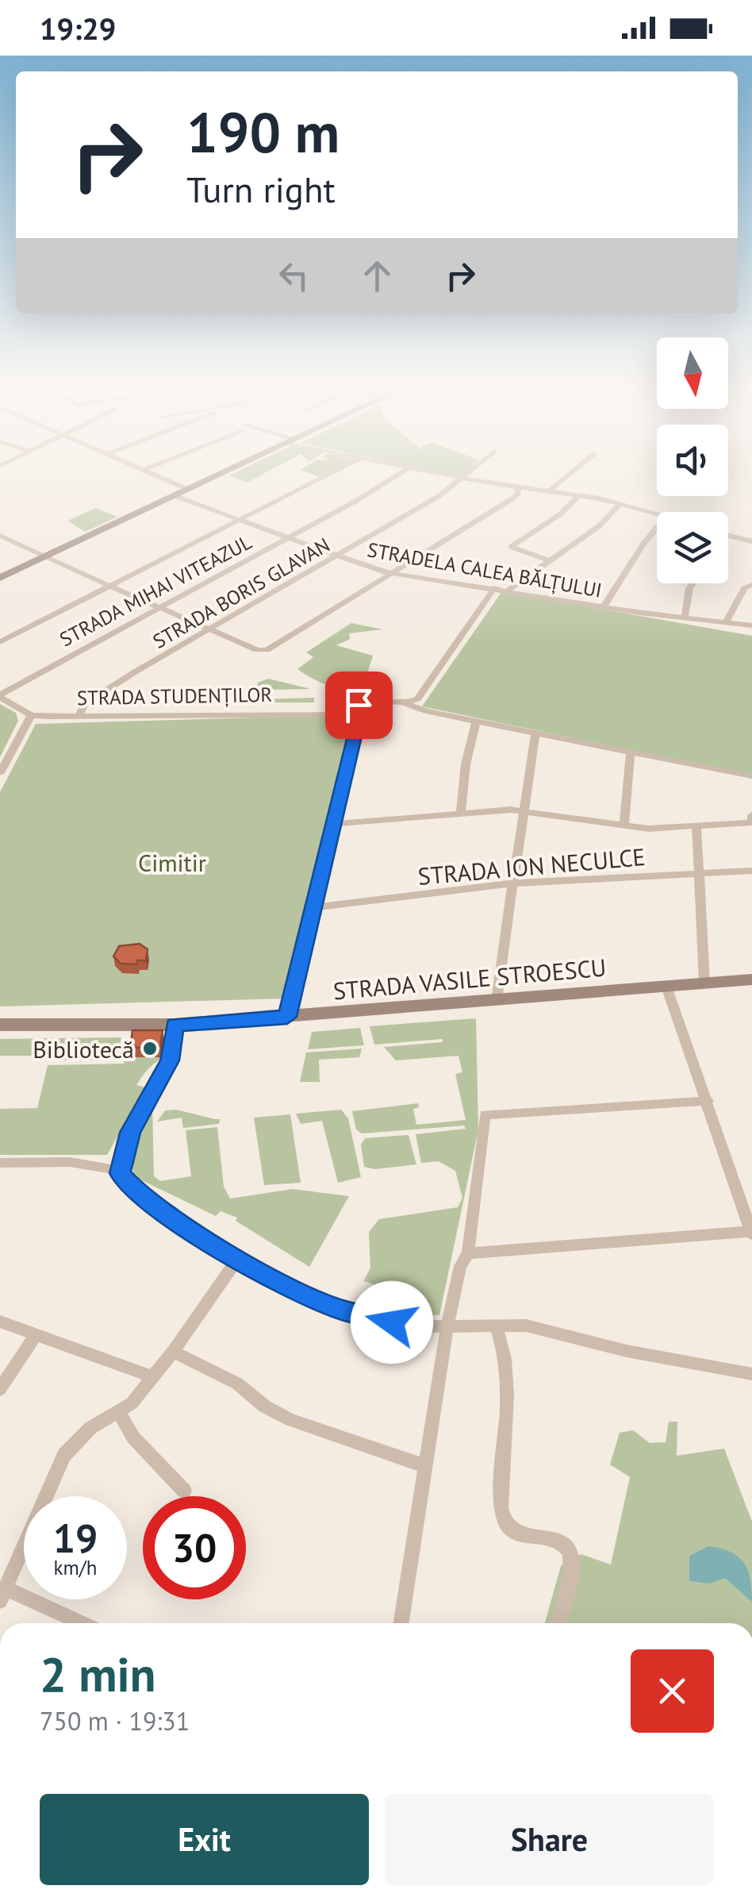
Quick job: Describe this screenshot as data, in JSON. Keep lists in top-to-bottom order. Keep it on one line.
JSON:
{"streets":{"main road":["STRADA VASILE STROESCU"],"street":["STRADELA CALEA BĂLȚULUI","STRADA MIHAI VITEAZUL","STRADA BORIS GLAVAN","STRADA STUDENȚILOR","STRADA ION NECULCE"]},"crossings":[["STRADELA CALEA BĂLȚULUI","STRADA MIHAI VITEAZUL"],["STRADELA CALEA BĂLȚULUI","STRADA BORIS GLAVAN"],["STRADA MIHAI VITEAZUL","STRADA STUDENȚILOR"],["STRADA BORIS GLAVAN","STRADA STUDENȚILOR"]],"parks":["Cimitir"],"places":["Bibliotecă"],"north":"bottom","page":{"status":"19:29","turn":["190 m","Turn right"],"speed":"19 km/h","limit":"30","heading":["2 min","750 m · 19:31"],"buttons":["Exit","Share"]}}
